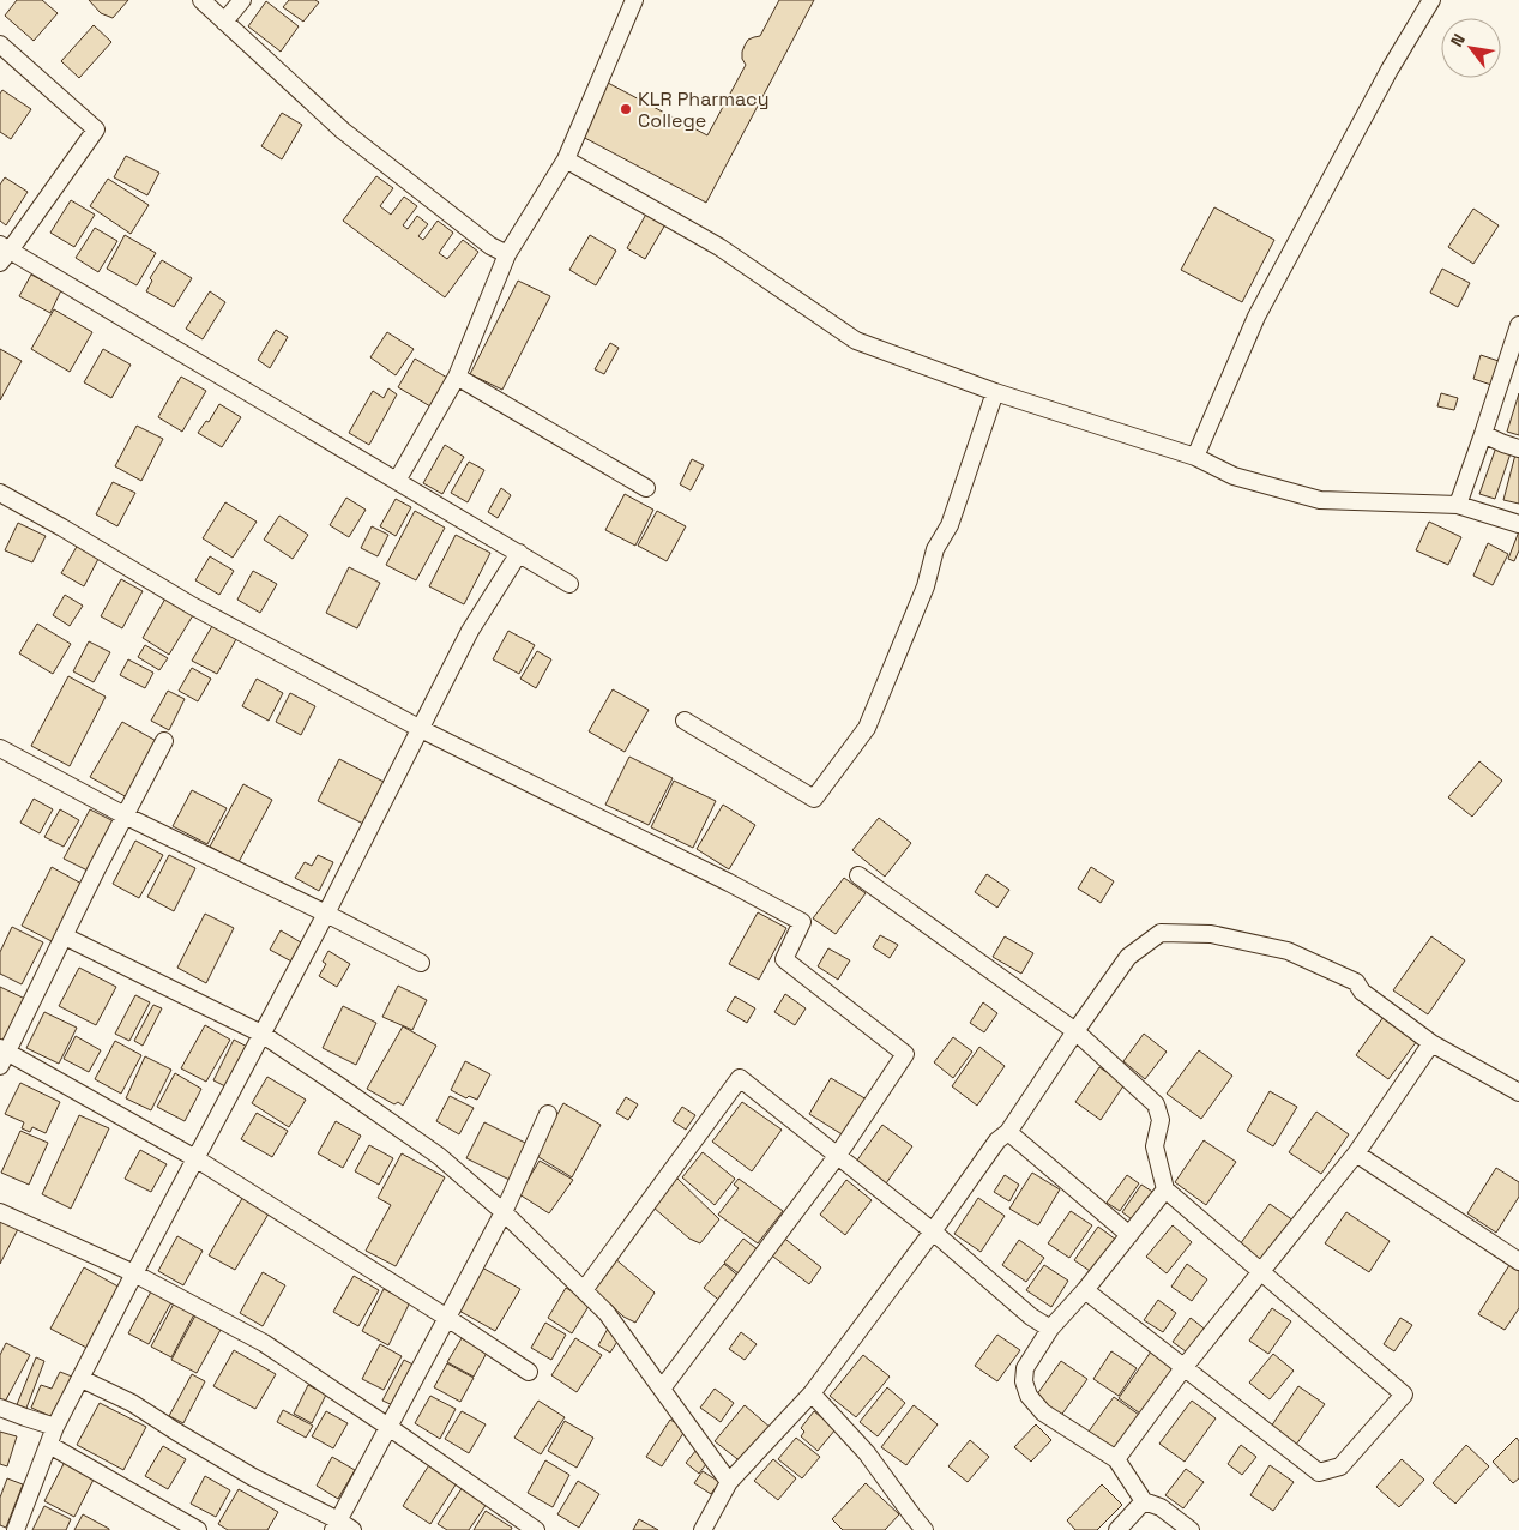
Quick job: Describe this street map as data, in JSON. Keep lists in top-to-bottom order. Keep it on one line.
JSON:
{"places":["KLR Pharmacy College"],"north":"top left"}
